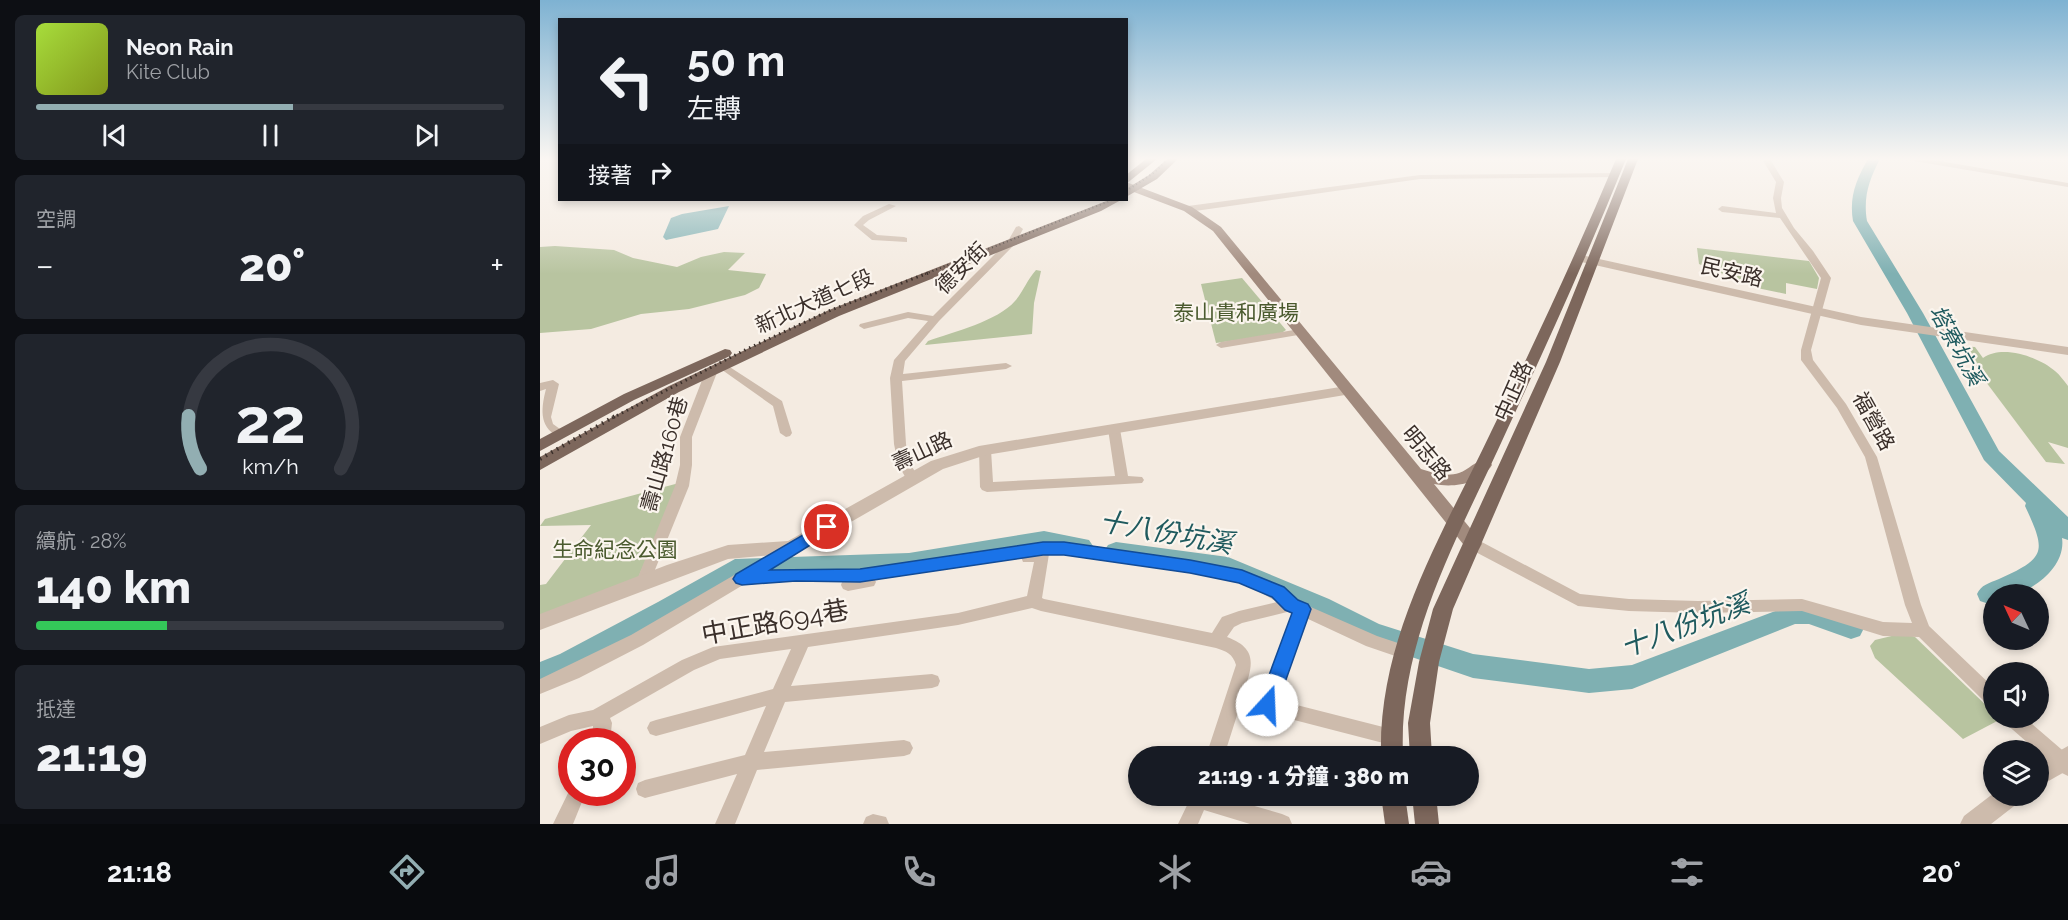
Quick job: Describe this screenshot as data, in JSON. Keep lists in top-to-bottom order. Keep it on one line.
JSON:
{"streets":{"main road":["新北大道七段","中正路","明志路"],"street":["德安街","民安路","福營路","壽山路","壽山路160巷","中正路694巷"]},"crossings":[["德安街","新北大道七段"],["民安路","中正路"],["民安路","福營路"],["新北大道七段","壽山路160巷"],["中正路","明志路"],["壽山路","明志路"],["壽山路","壽山路160巷"]],"water":["塔寮坑溪","十八份坑溪"],"parks":["泰山貴和廣場","生命紀念公園"],"north":"top left","page":{"turn":["50 m","左轉"],"song":["Neon Rain","Kite Club"],"then":"接著","tile":["空調",["續航 · 28%","140 km"],["抵達","21:19"]],"heat":["−","20°","+"],"limit":"30","trip":"21:19 · 1 分鐘 · 380 m","tabs":["21:18","20°"],"gauge":["22","km/h"]}}
